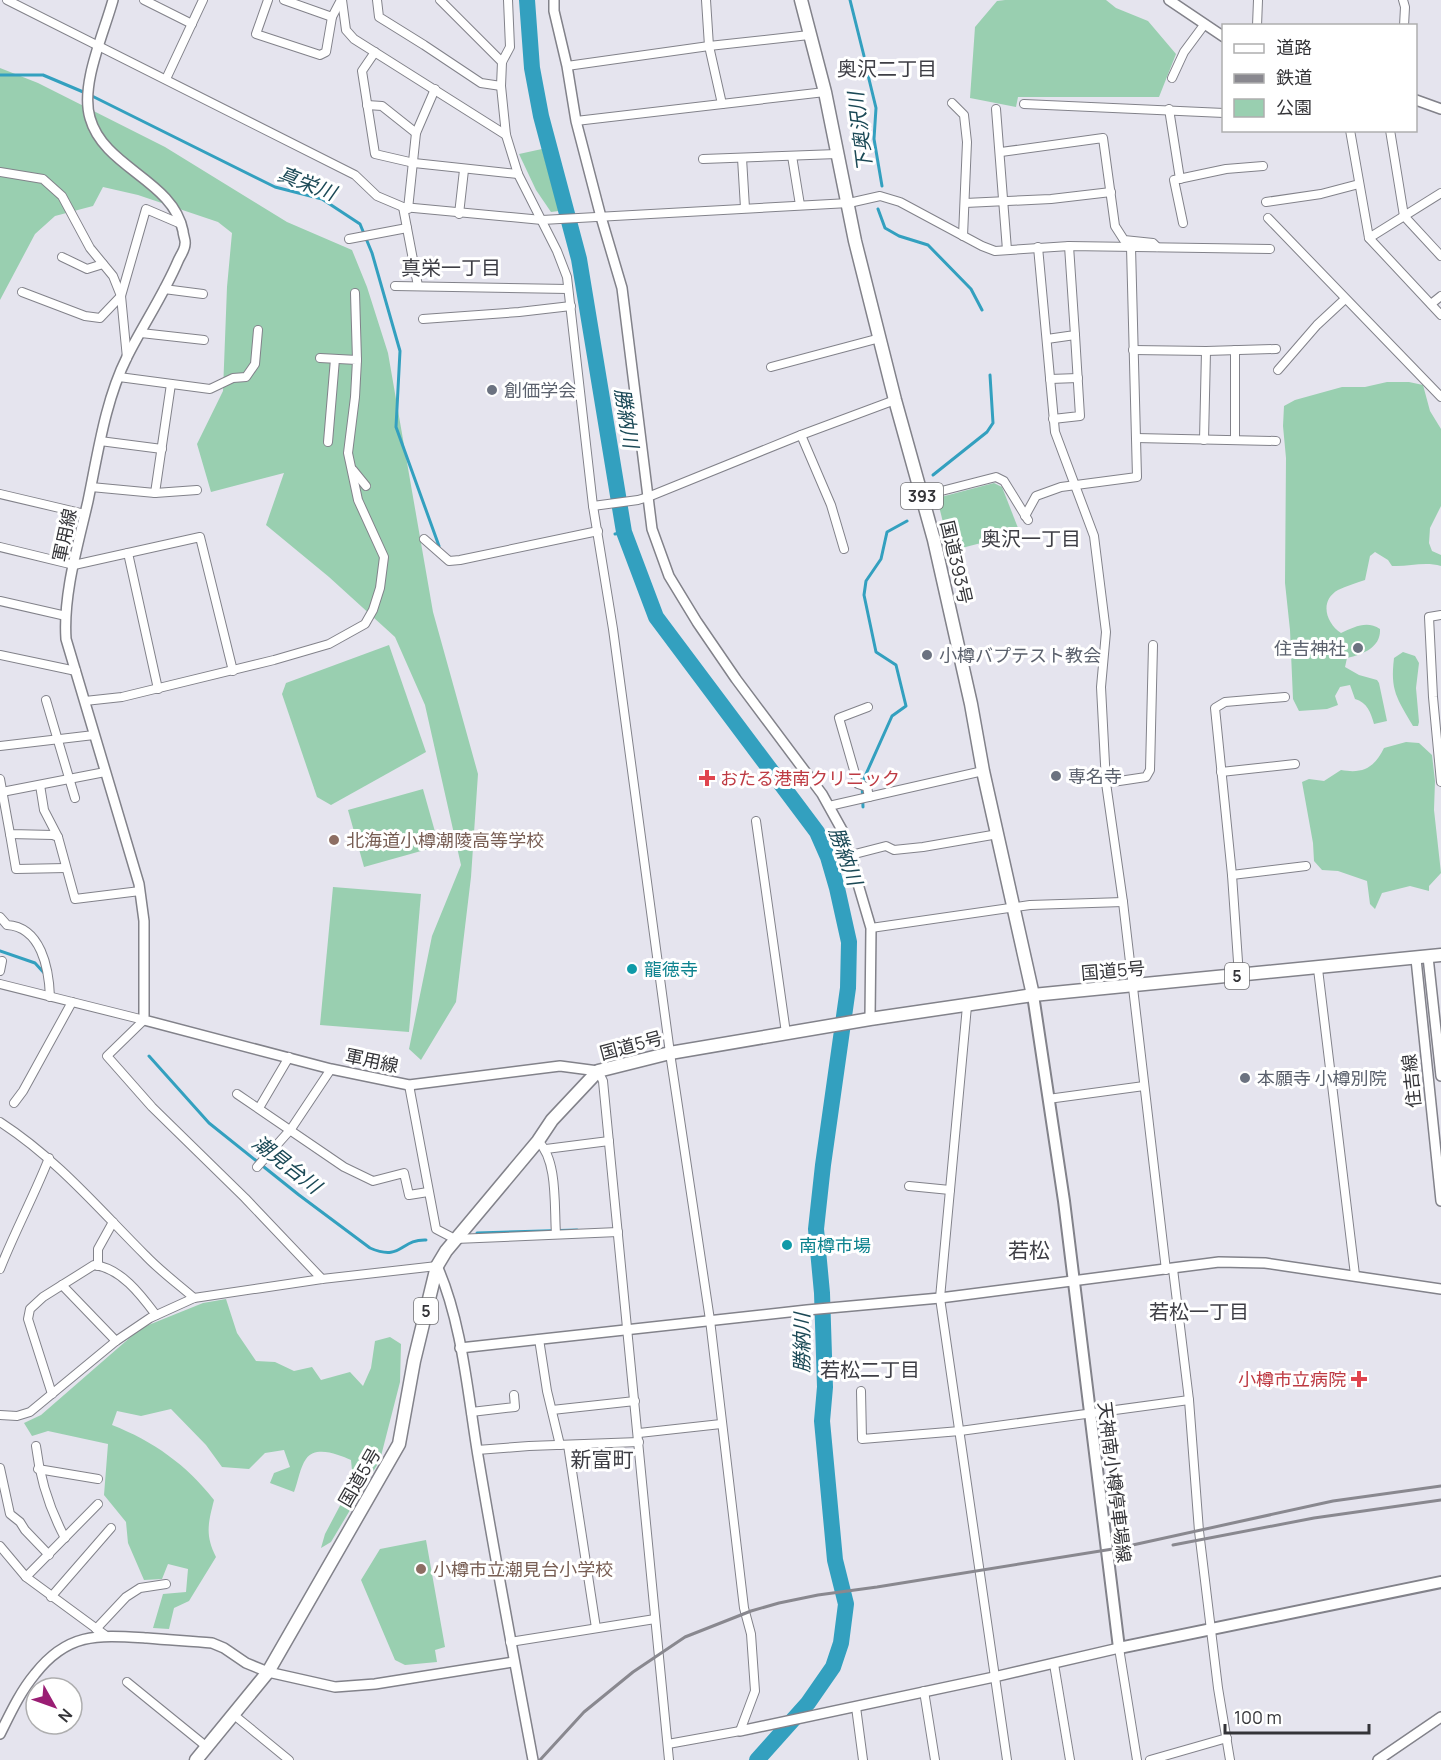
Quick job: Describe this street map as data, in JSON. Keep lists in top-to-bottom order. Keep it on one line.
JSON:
{"streets":{"highway":["393","国道393号","国道5号","5"],"main road":["天神南小樽停車場線"],"street":["軍用線","住吉線"]},"crossings":[["軍用線","国道5号"],["国道393号","国道5号"],["国道393号","天神南小樽停車場線"],["国道5号","住吉線"],["国道5号","天神南小樽停車場線"]],"districts":["奥沢二丁目","真栄一丁目","奥沢一丁目","若松","若松一丁目","若松二丁目","新富町"],"water":["下奥沢川","真栄川","勝納川","潮見台川"],"places":{"other":["創価学会","住吉神社","小樽バプテスト教会","専名寺","北海道小樽潮陵高等学校","龍徳寺","本願寺 小樽別院","南樽市場","小樽市立潮見台小学校"],"health":["おたる港南クリニック","小樽市立病院"]},"legend":["道路","鉄道","公園"],"scale_bar":"100 m","north":"bottom right"}
